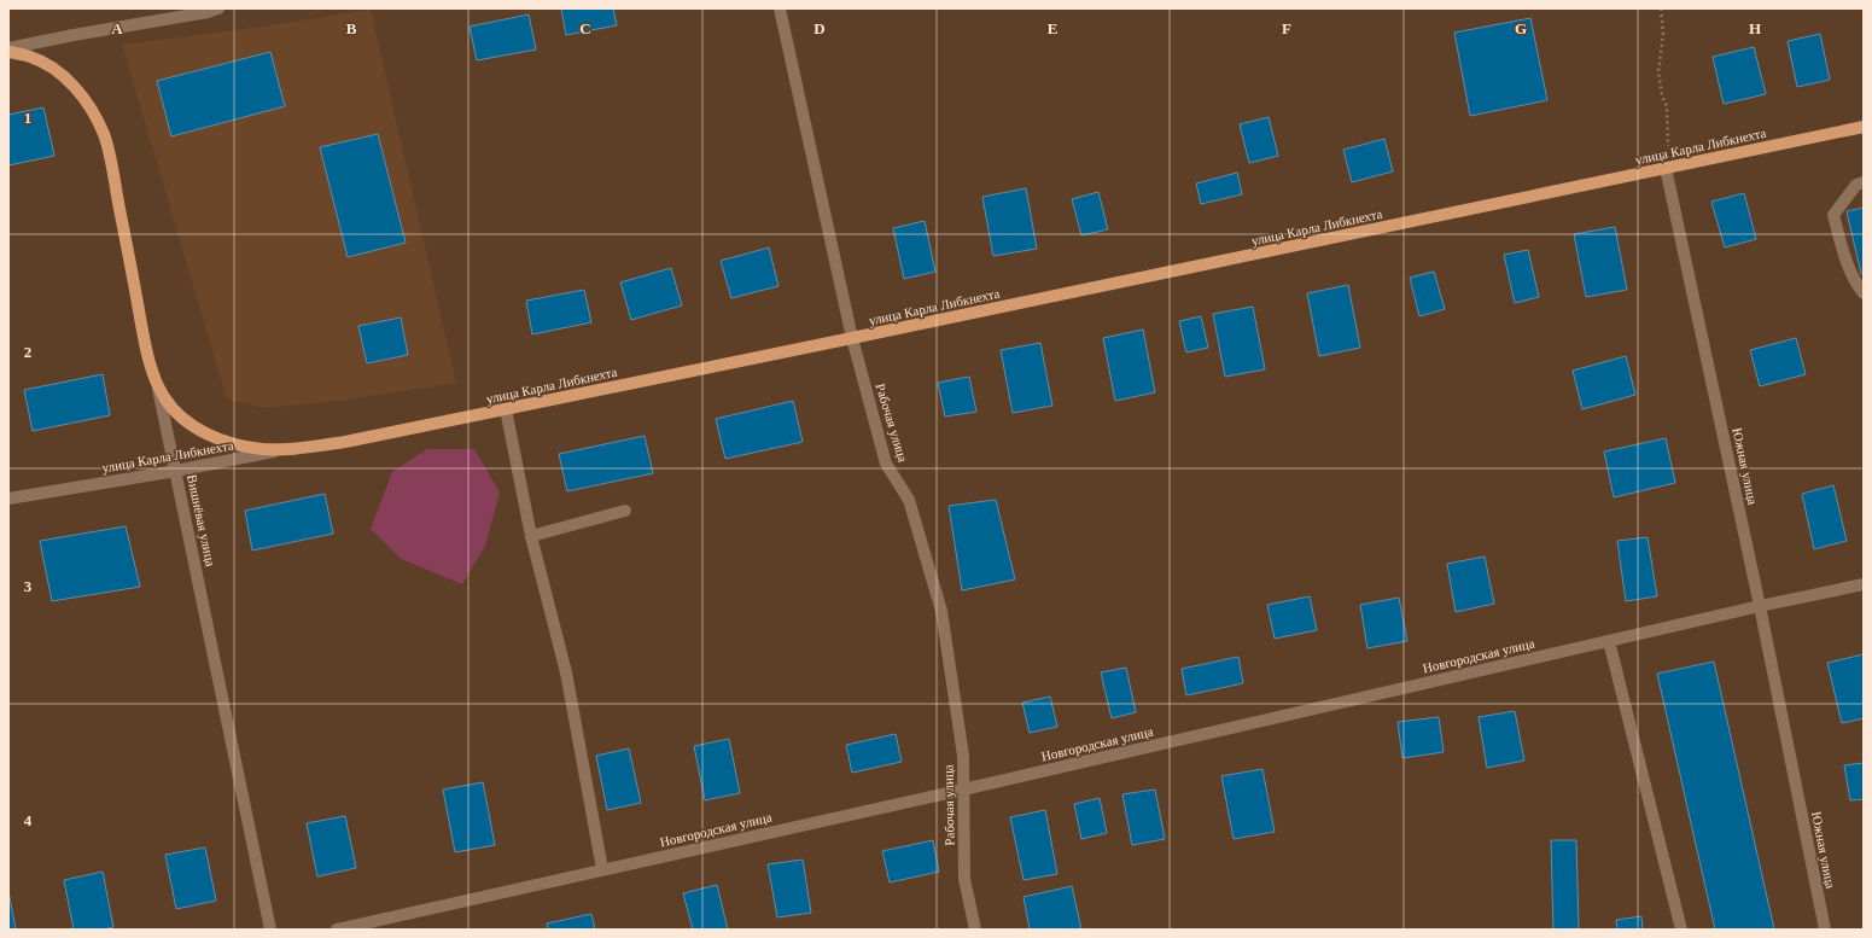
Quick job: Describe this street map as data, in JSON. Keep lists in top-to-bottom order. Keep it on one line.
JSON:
{"streets":{"main road":["улица Карла Либкнехта","Вишнёвая улица"],"street":["Рабочая улица","Южная улица","Новгородская улица"]},"crossings":[["улица Карла Либкнехта","Рабочая улица"],["улица Карла Либкнехта","Южная улица"],["улица Карла Либкнехта","Вишнёвая улица"],["Рабочая улица","Новгородская улица"],["Южная улица","Новгородская улица"]],"grid":{"columns":["A","B","C","D","E","F","G","H"],"rows":["1","2","3","4"]}}
